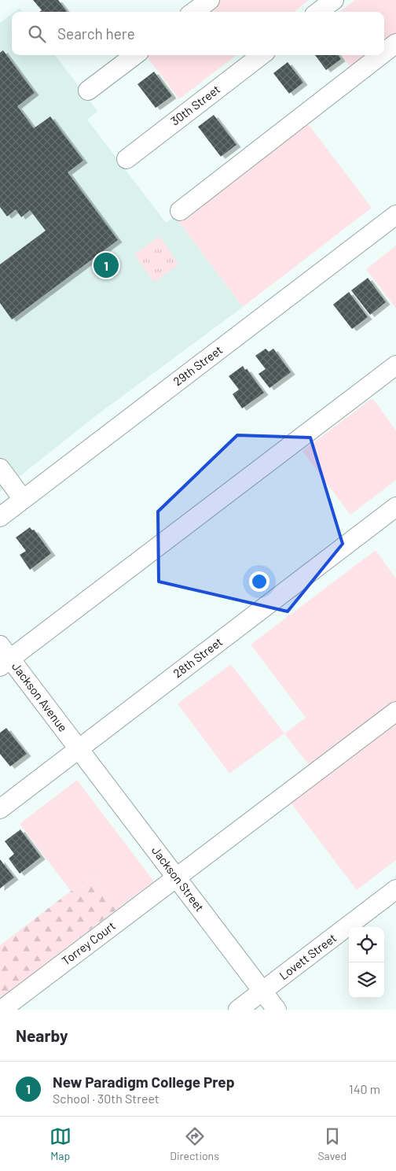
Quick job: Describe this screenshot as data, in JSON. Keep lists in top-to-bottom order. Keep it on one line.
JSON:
{"streets":{"street":["30th Street","29th Street","28th Street","Jackson Avenue","Jackson Street","Torrey Court","Lovett Street"]},"crossings":[["28th Street","Jackson Avenue"],["28th Street","Jackson Street"],["Jackson Avenue","Jackson Street"],["Jackson Street","Torrey Court"],["Jackson Street","Lovett Street"]],"page":{"search":"Search here","pins":"1","heading":"Nearby","list":[{"mark":"1","name":"New Paradigm College Prep","note":"School · 30th Street","value":"140 m"}],"nav":["Map","Directions","Saved"]}}
